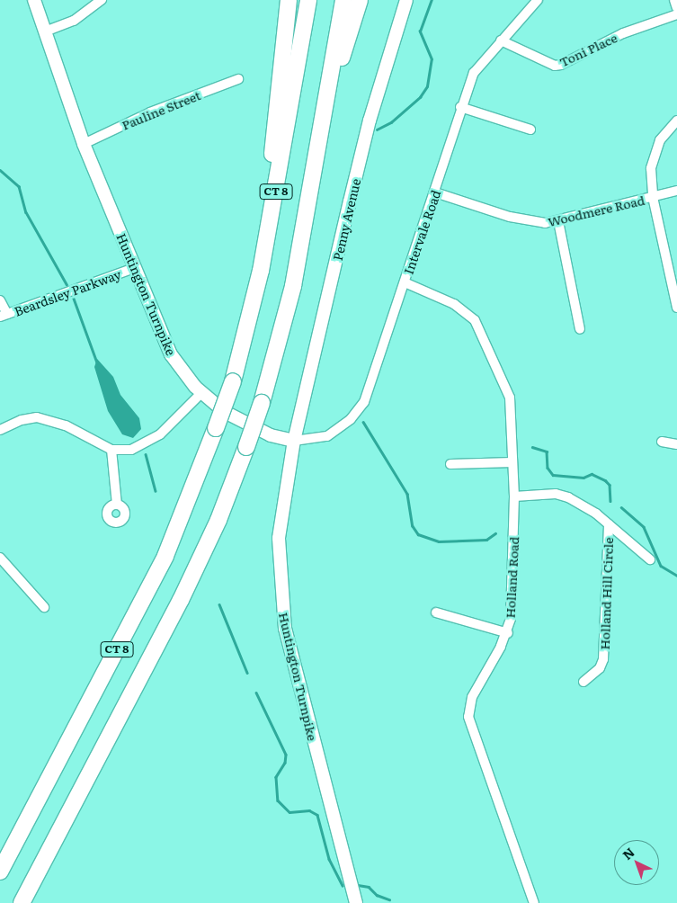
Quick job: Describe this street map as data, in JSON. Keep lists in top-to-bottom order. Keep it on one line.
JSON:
{"streets":{"highway":["CT 8"],"main road":["Penny Avenue","Huntington Turnpike"],"street":["Toni Place","Pauline Street","Woodmere Road","Intervale Road","Beardsley Parkway","Holland Road","Holland Hill Circle"]},"crossings":[["Toni Place","Intervale Road"],["Pauline Street","Huntington Turnpike"],["Woodmere Road","Intervale Road"],["Penny Avenue","Intervale Road"],["Penny Avenue","Huntington Turnpike"],["Intervale Road","Huntington Turnpike"],["Intervale Road","Holland Road"],["Beardsley Parkway","Huntington Turnpike"]],"north":"top left"}
